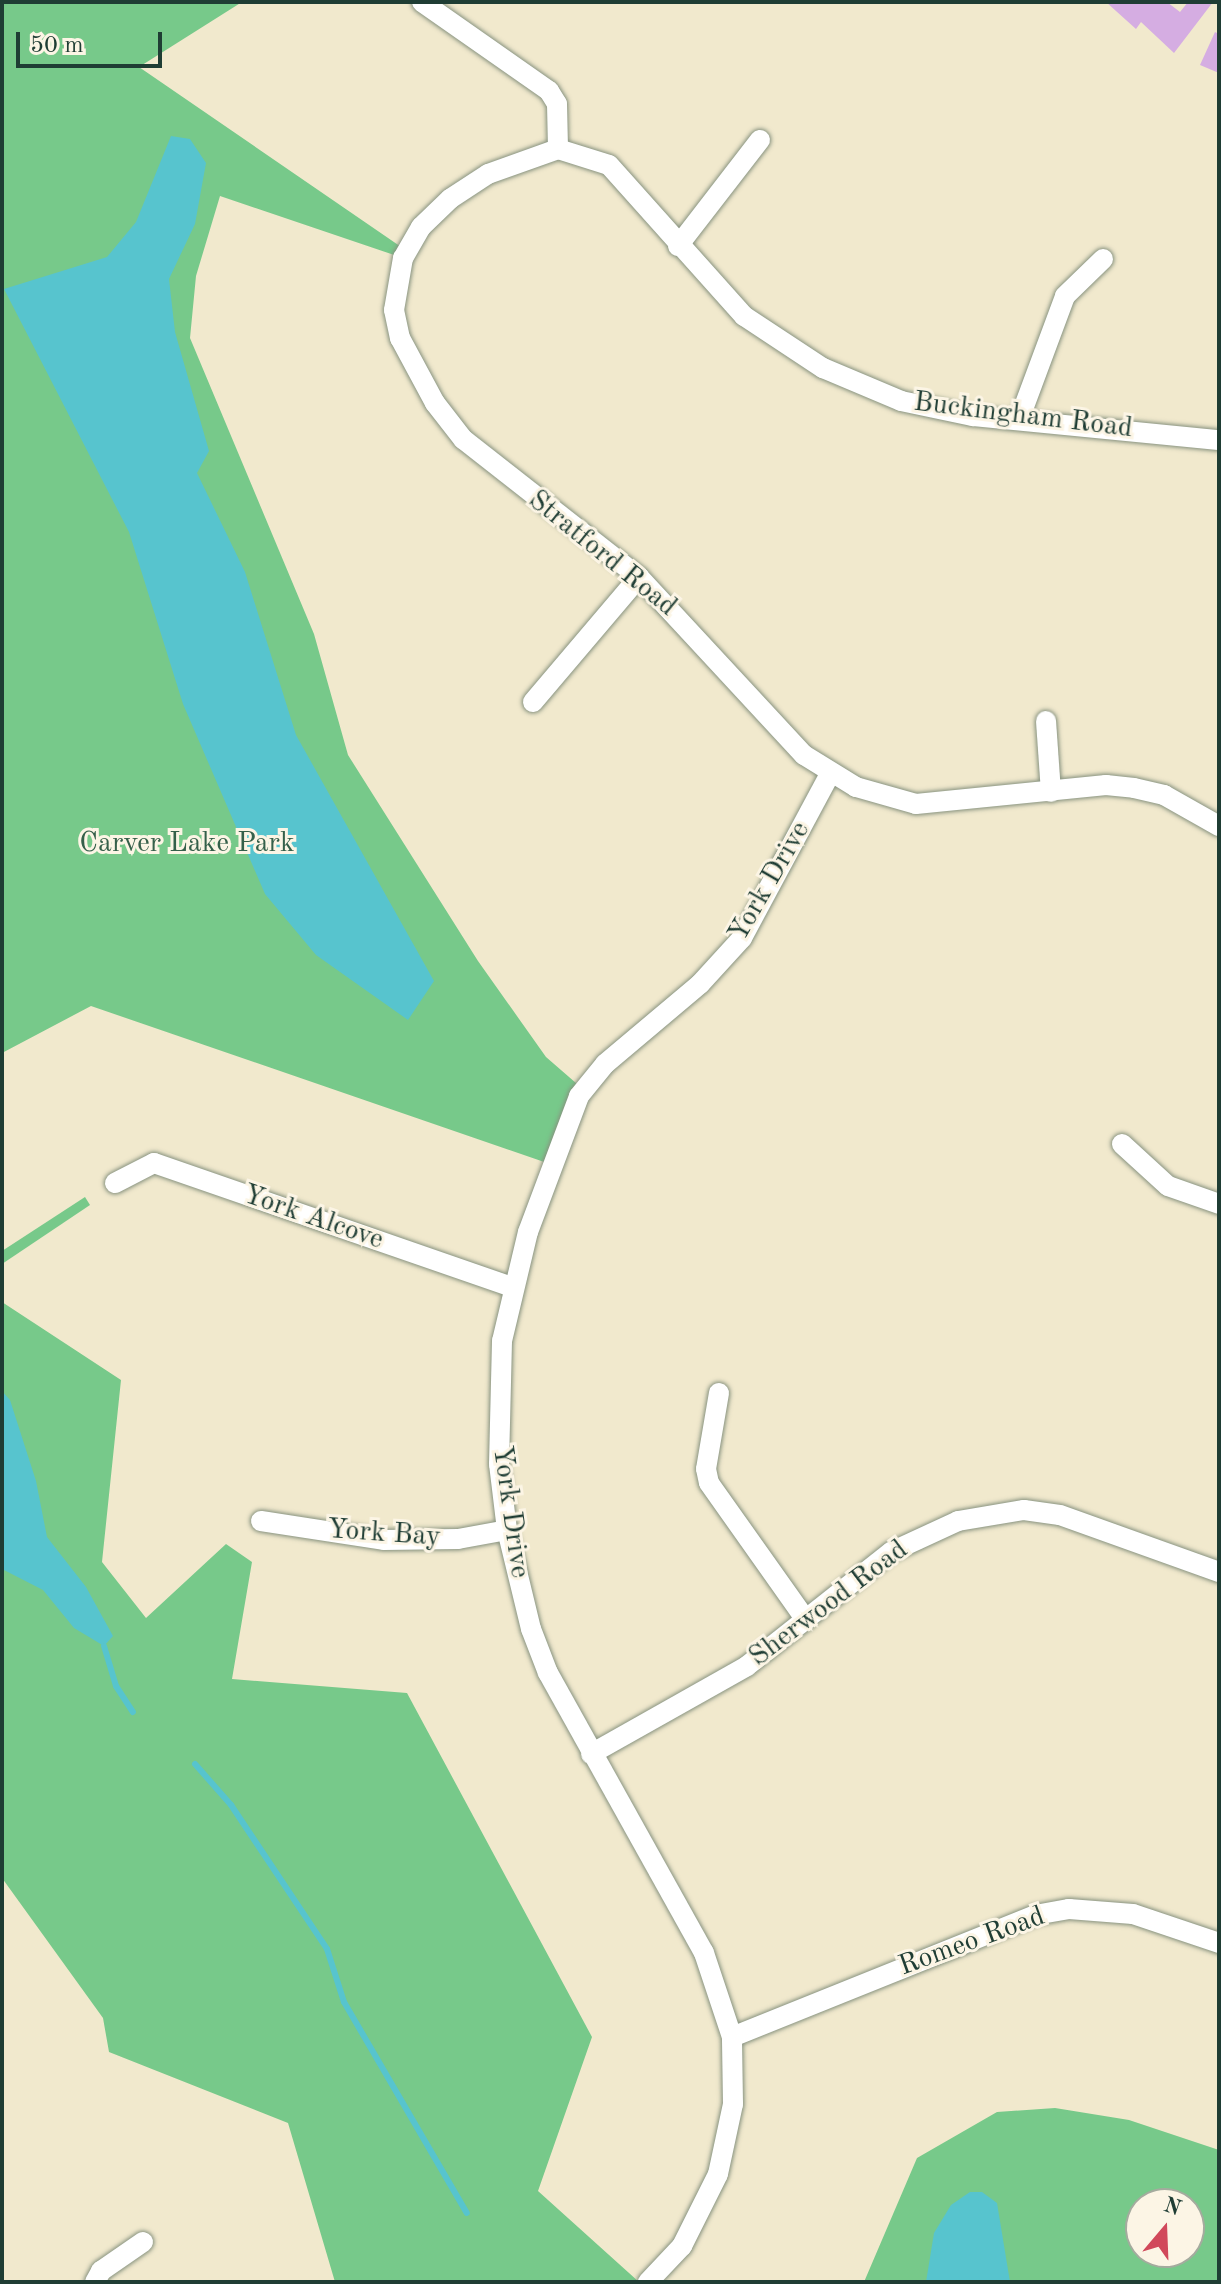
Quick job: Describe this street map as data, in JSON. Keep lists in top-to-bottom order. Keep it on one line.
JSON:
{"streets":{"street":["Buckingham Road","Stratford Road","York Drive","York Alcove","York Bay","Sherwood Road","Romeo Road"]},"crossings":[["Buckingham Road","Stratford Road"],["Stratford Road","York Drive"],["York Drive","York Alcove"],["York Drive","York Bay"],["York Drive","Sherwood Road"],["York Drive","Romeo Road"]],"parks":["Carver Lake Park"],"scale_bar":"50 m","north":"top"}
